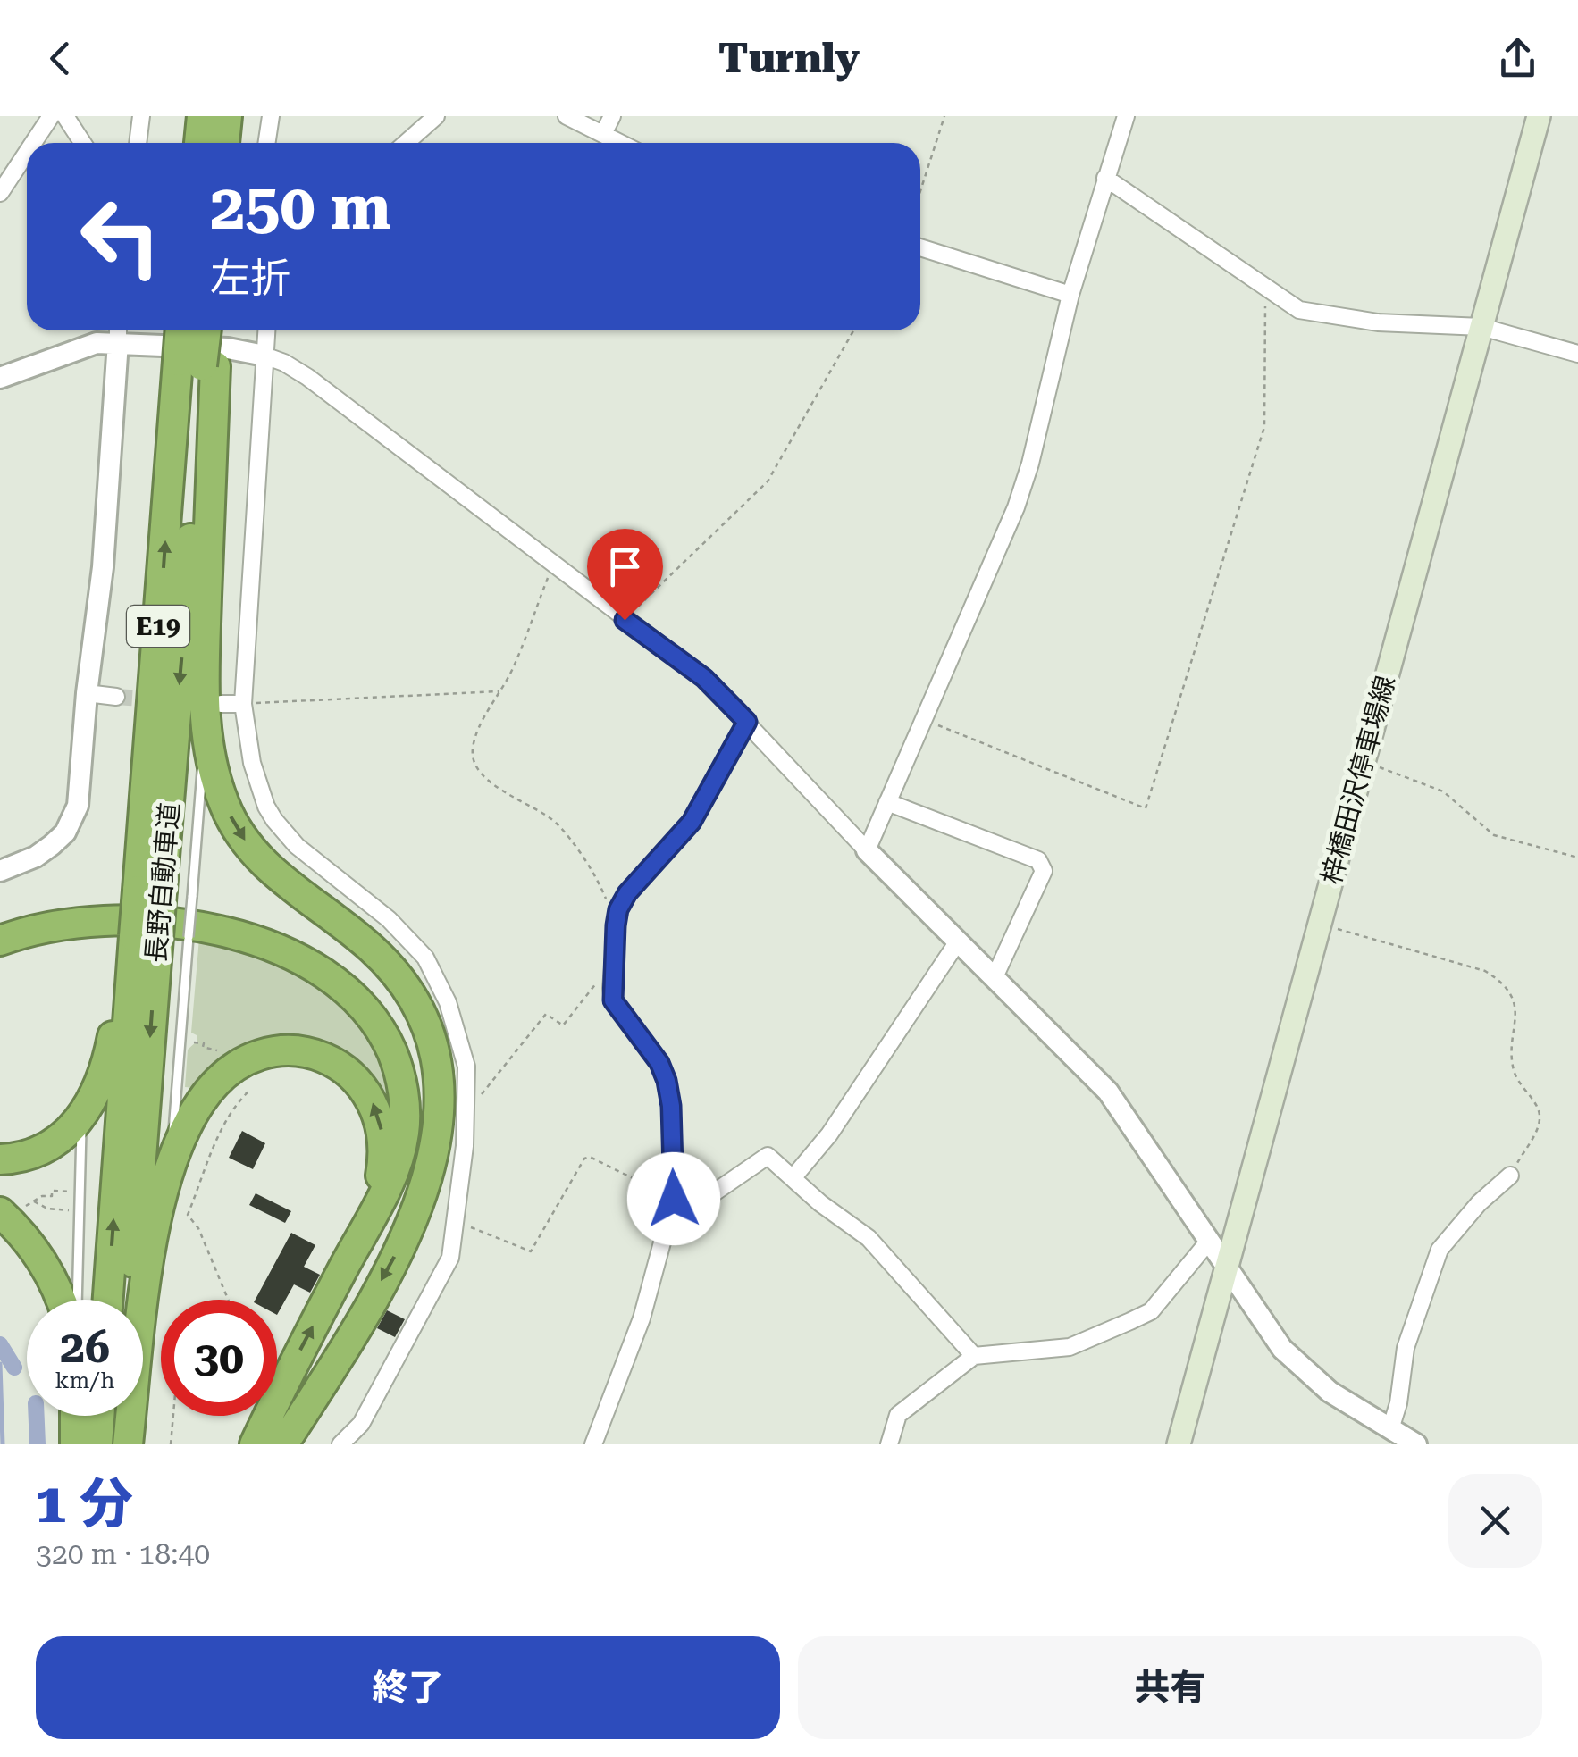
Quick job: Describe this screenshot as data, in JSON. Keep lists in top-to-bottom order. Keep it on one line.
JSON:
{"streets":{"highway":["E19","長野自動車道"],"main road":["梓橋田沢停車場線"]},"page":{"header":"Turnly","turn":["250 m","左折"],"speed":"26 km/h","limit":"30","heading":["1 分","320 m · 18:40"],"buttons":["終了","共有"]}}
